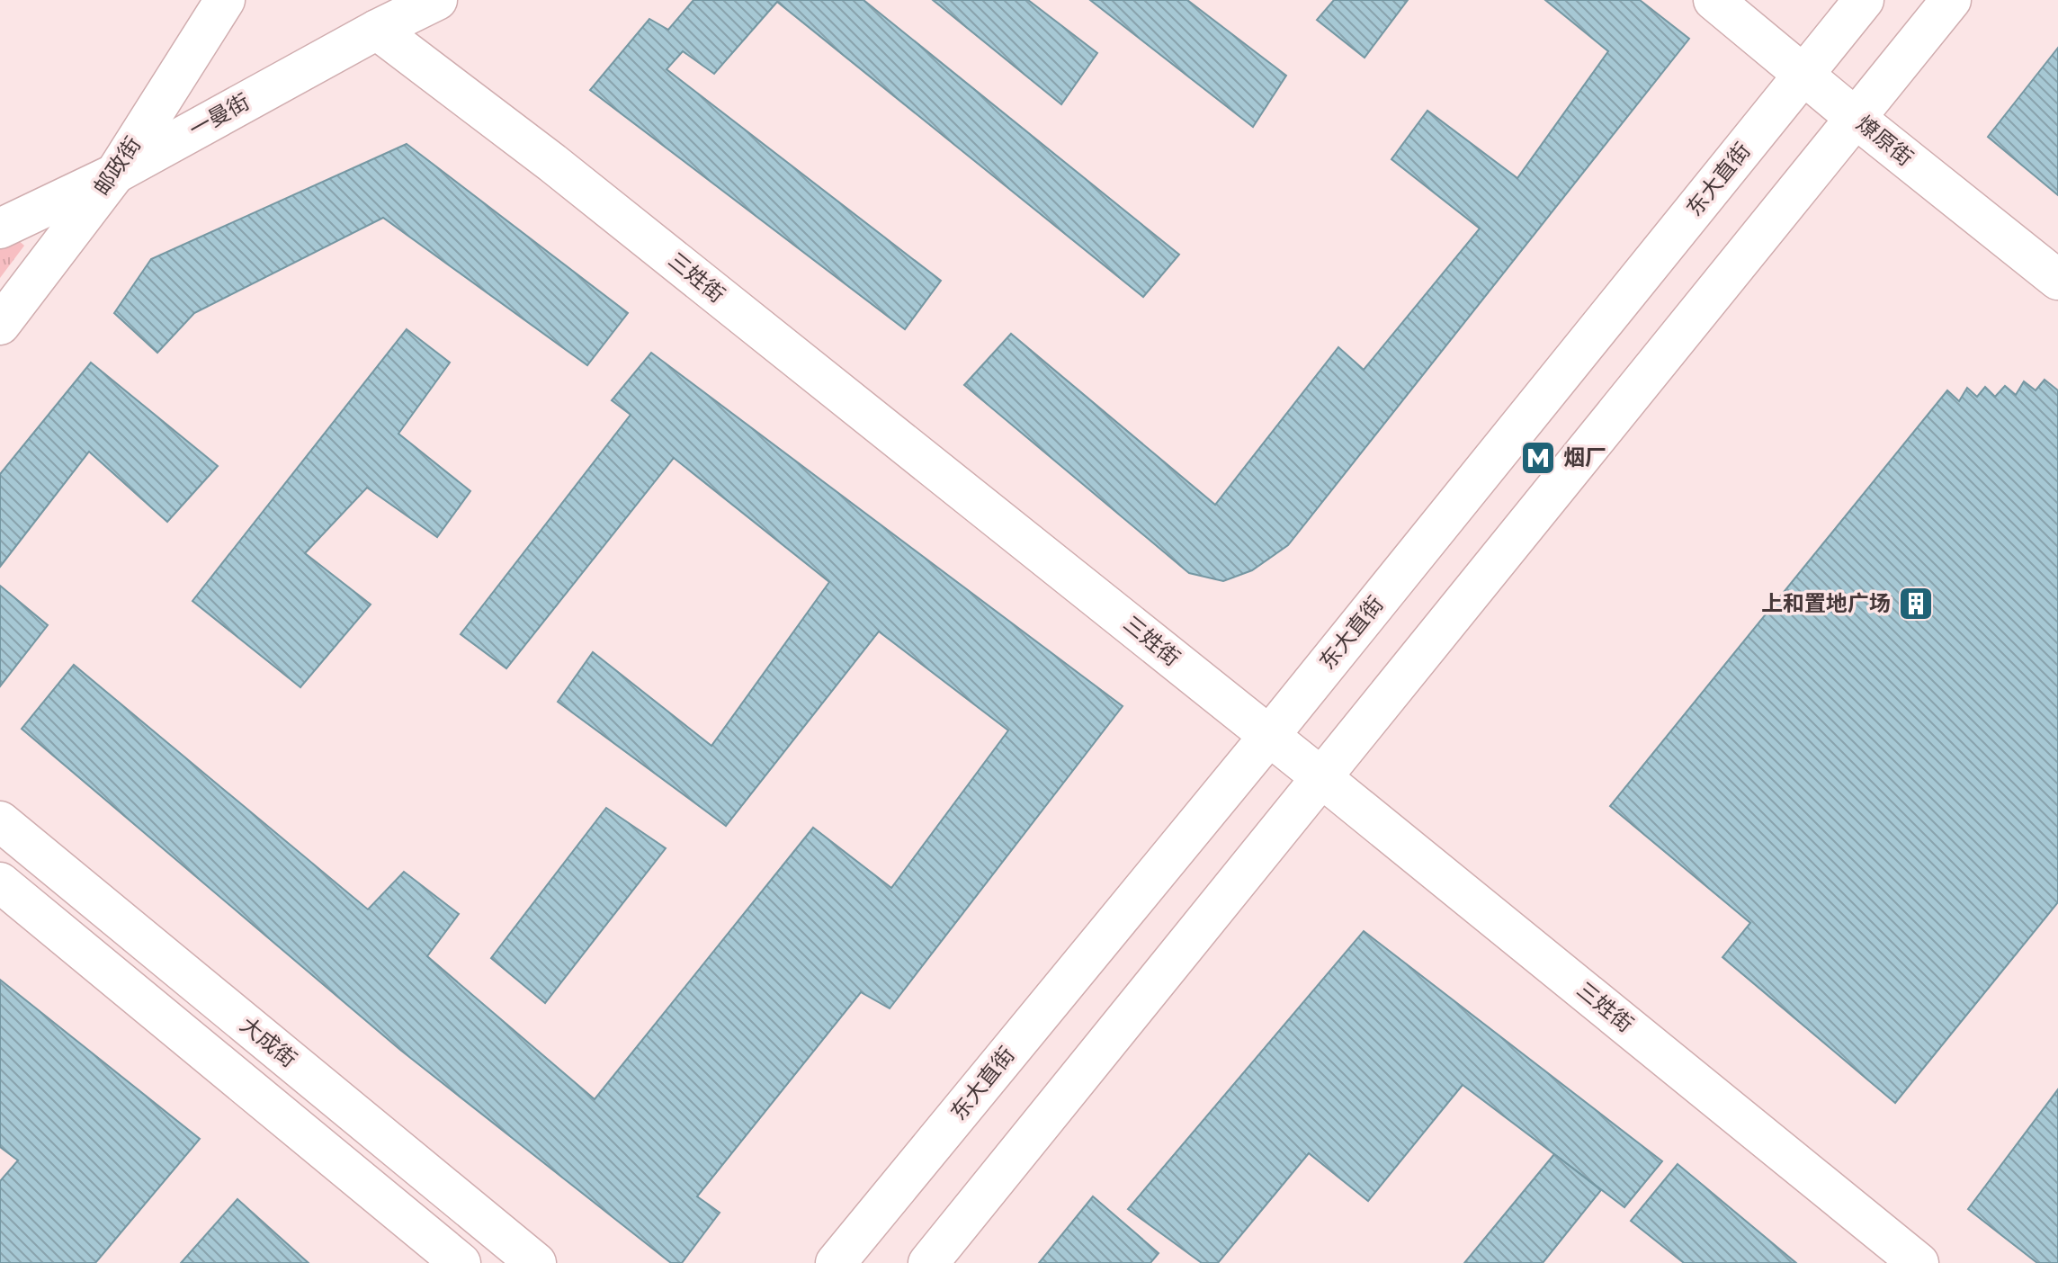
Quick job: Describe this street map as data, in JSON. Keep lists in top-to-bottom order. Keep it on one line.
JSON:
{"streets":{"main road":["一曼街","燎原街","邮政街","东大直街","三姓街","大成街"]},"crossings":[["一曼街","邮政街"],["一曼街","三姓街"],["燎原街","东大直街"],["东大直街","三姓街"]],"places":{"metro station":["烟厂"],"building":["上和置地广场"]}}
